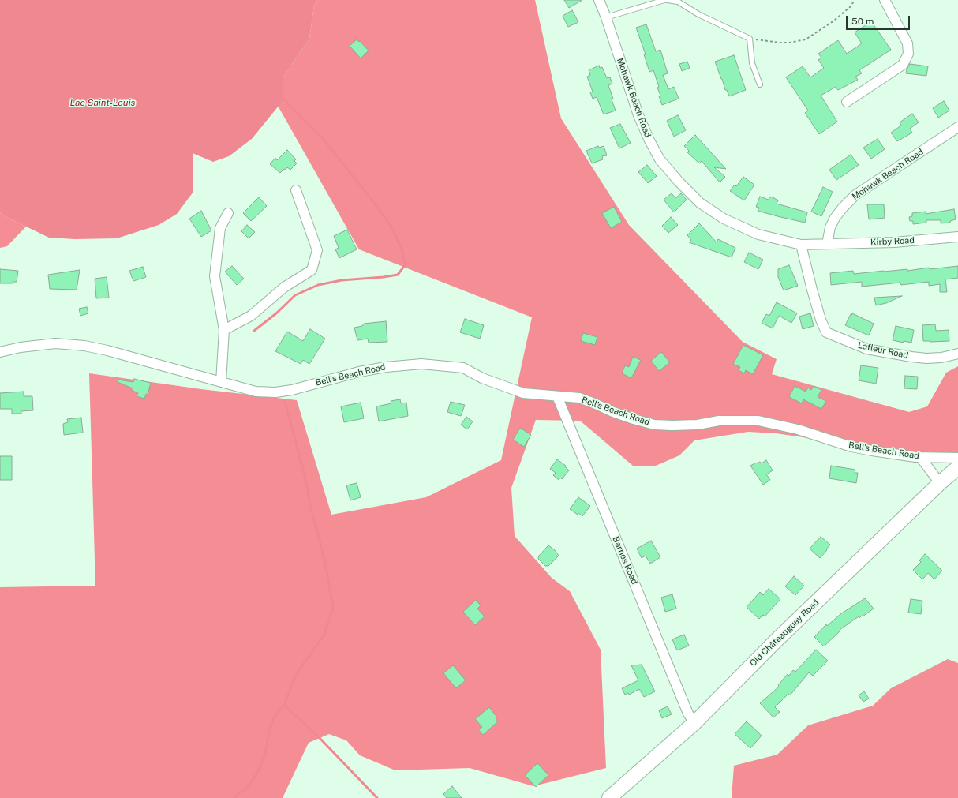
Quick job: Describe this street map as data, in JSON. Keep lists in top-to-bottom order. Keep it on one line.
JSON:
{"streets":{"street":["Mohawk Beach Road","Kirby Road","Lafleur Road","Bell's Beach Road","Barnes Road","Old Châteauguay Road"]},"crossings":[["Mohawk Beach Road","Kirby Road"],["Mohawk Beach Road","Lafleur Road"],["Bell's Beach Road","Barnes Road"],["Barnes Road","Old Châteauguay Road"]],"water":["Lac Saint-Louis"],"scale_bar":"50 m"}
